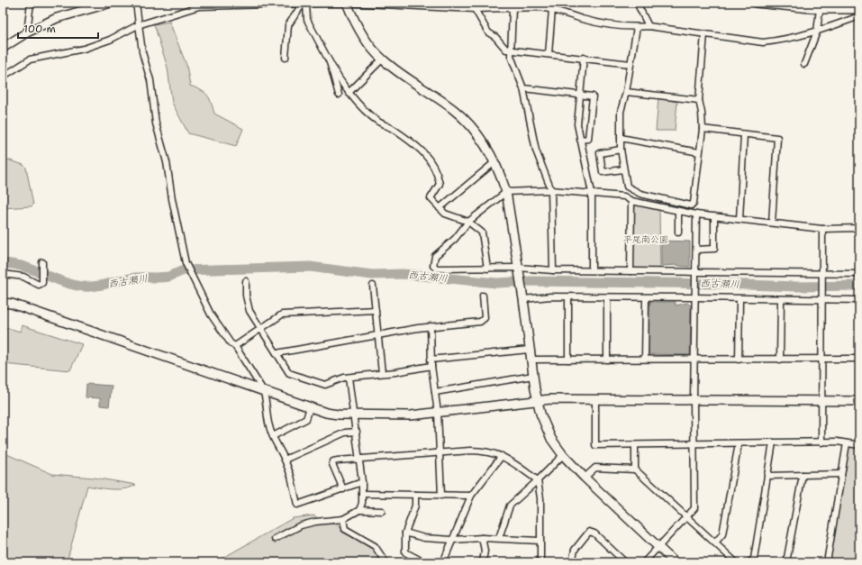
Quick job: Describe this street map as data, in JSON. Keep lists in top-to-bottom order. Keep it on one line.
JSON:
{"water":["西古瀬川"],"parks":["平尾南公園"],"scale_bar":"100 m"}
